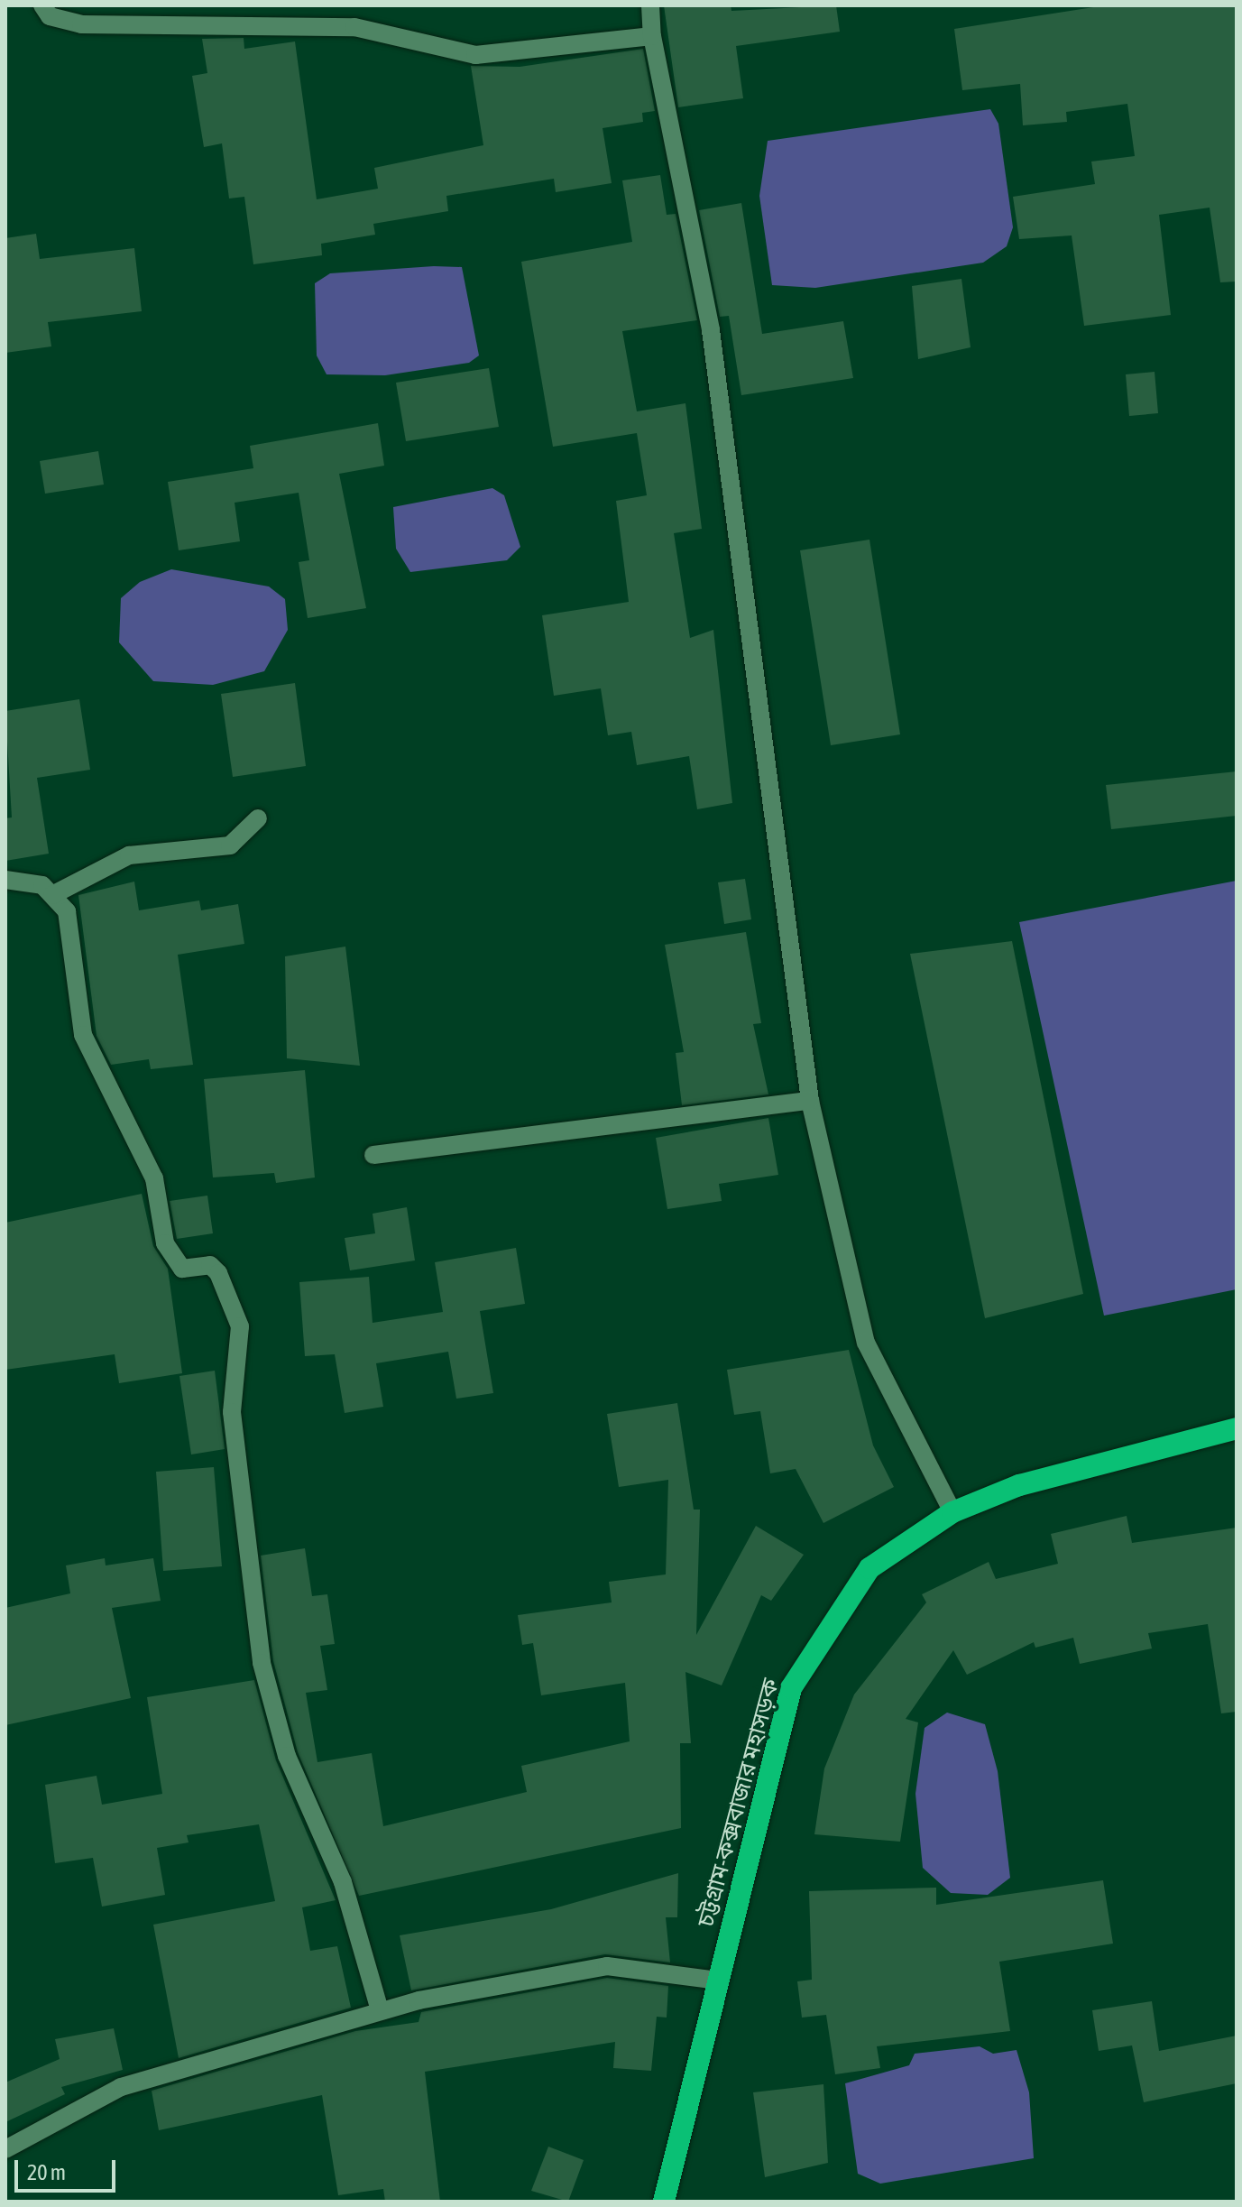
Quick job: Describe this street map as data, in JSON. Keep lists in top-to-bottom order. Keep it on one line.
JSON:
{"streets":{"highway":["চট্টগ্রাম-কক্সবাজার মহাসড়ক"]},"scale_bar":"20 m"}
